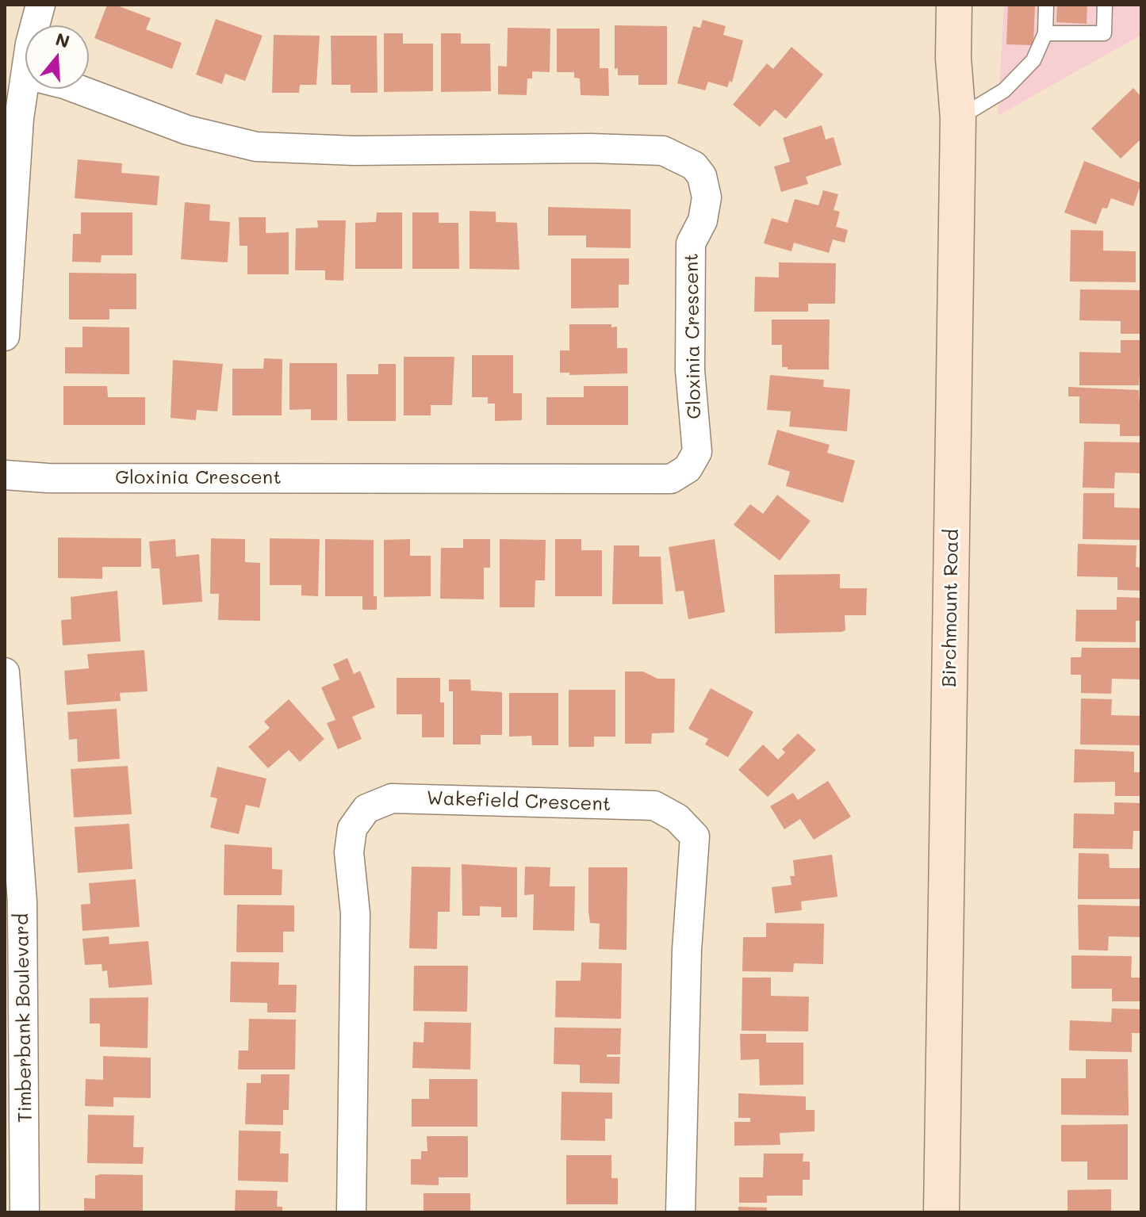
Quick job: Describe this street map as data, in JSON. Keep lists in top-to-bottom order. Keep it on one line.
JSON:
{"streets":{"main road":["Birchmount Road"],"street":["Gloxinia Crescent","Wakefield Crescent","Timberbank Boulevard"]},"north":"top"}
